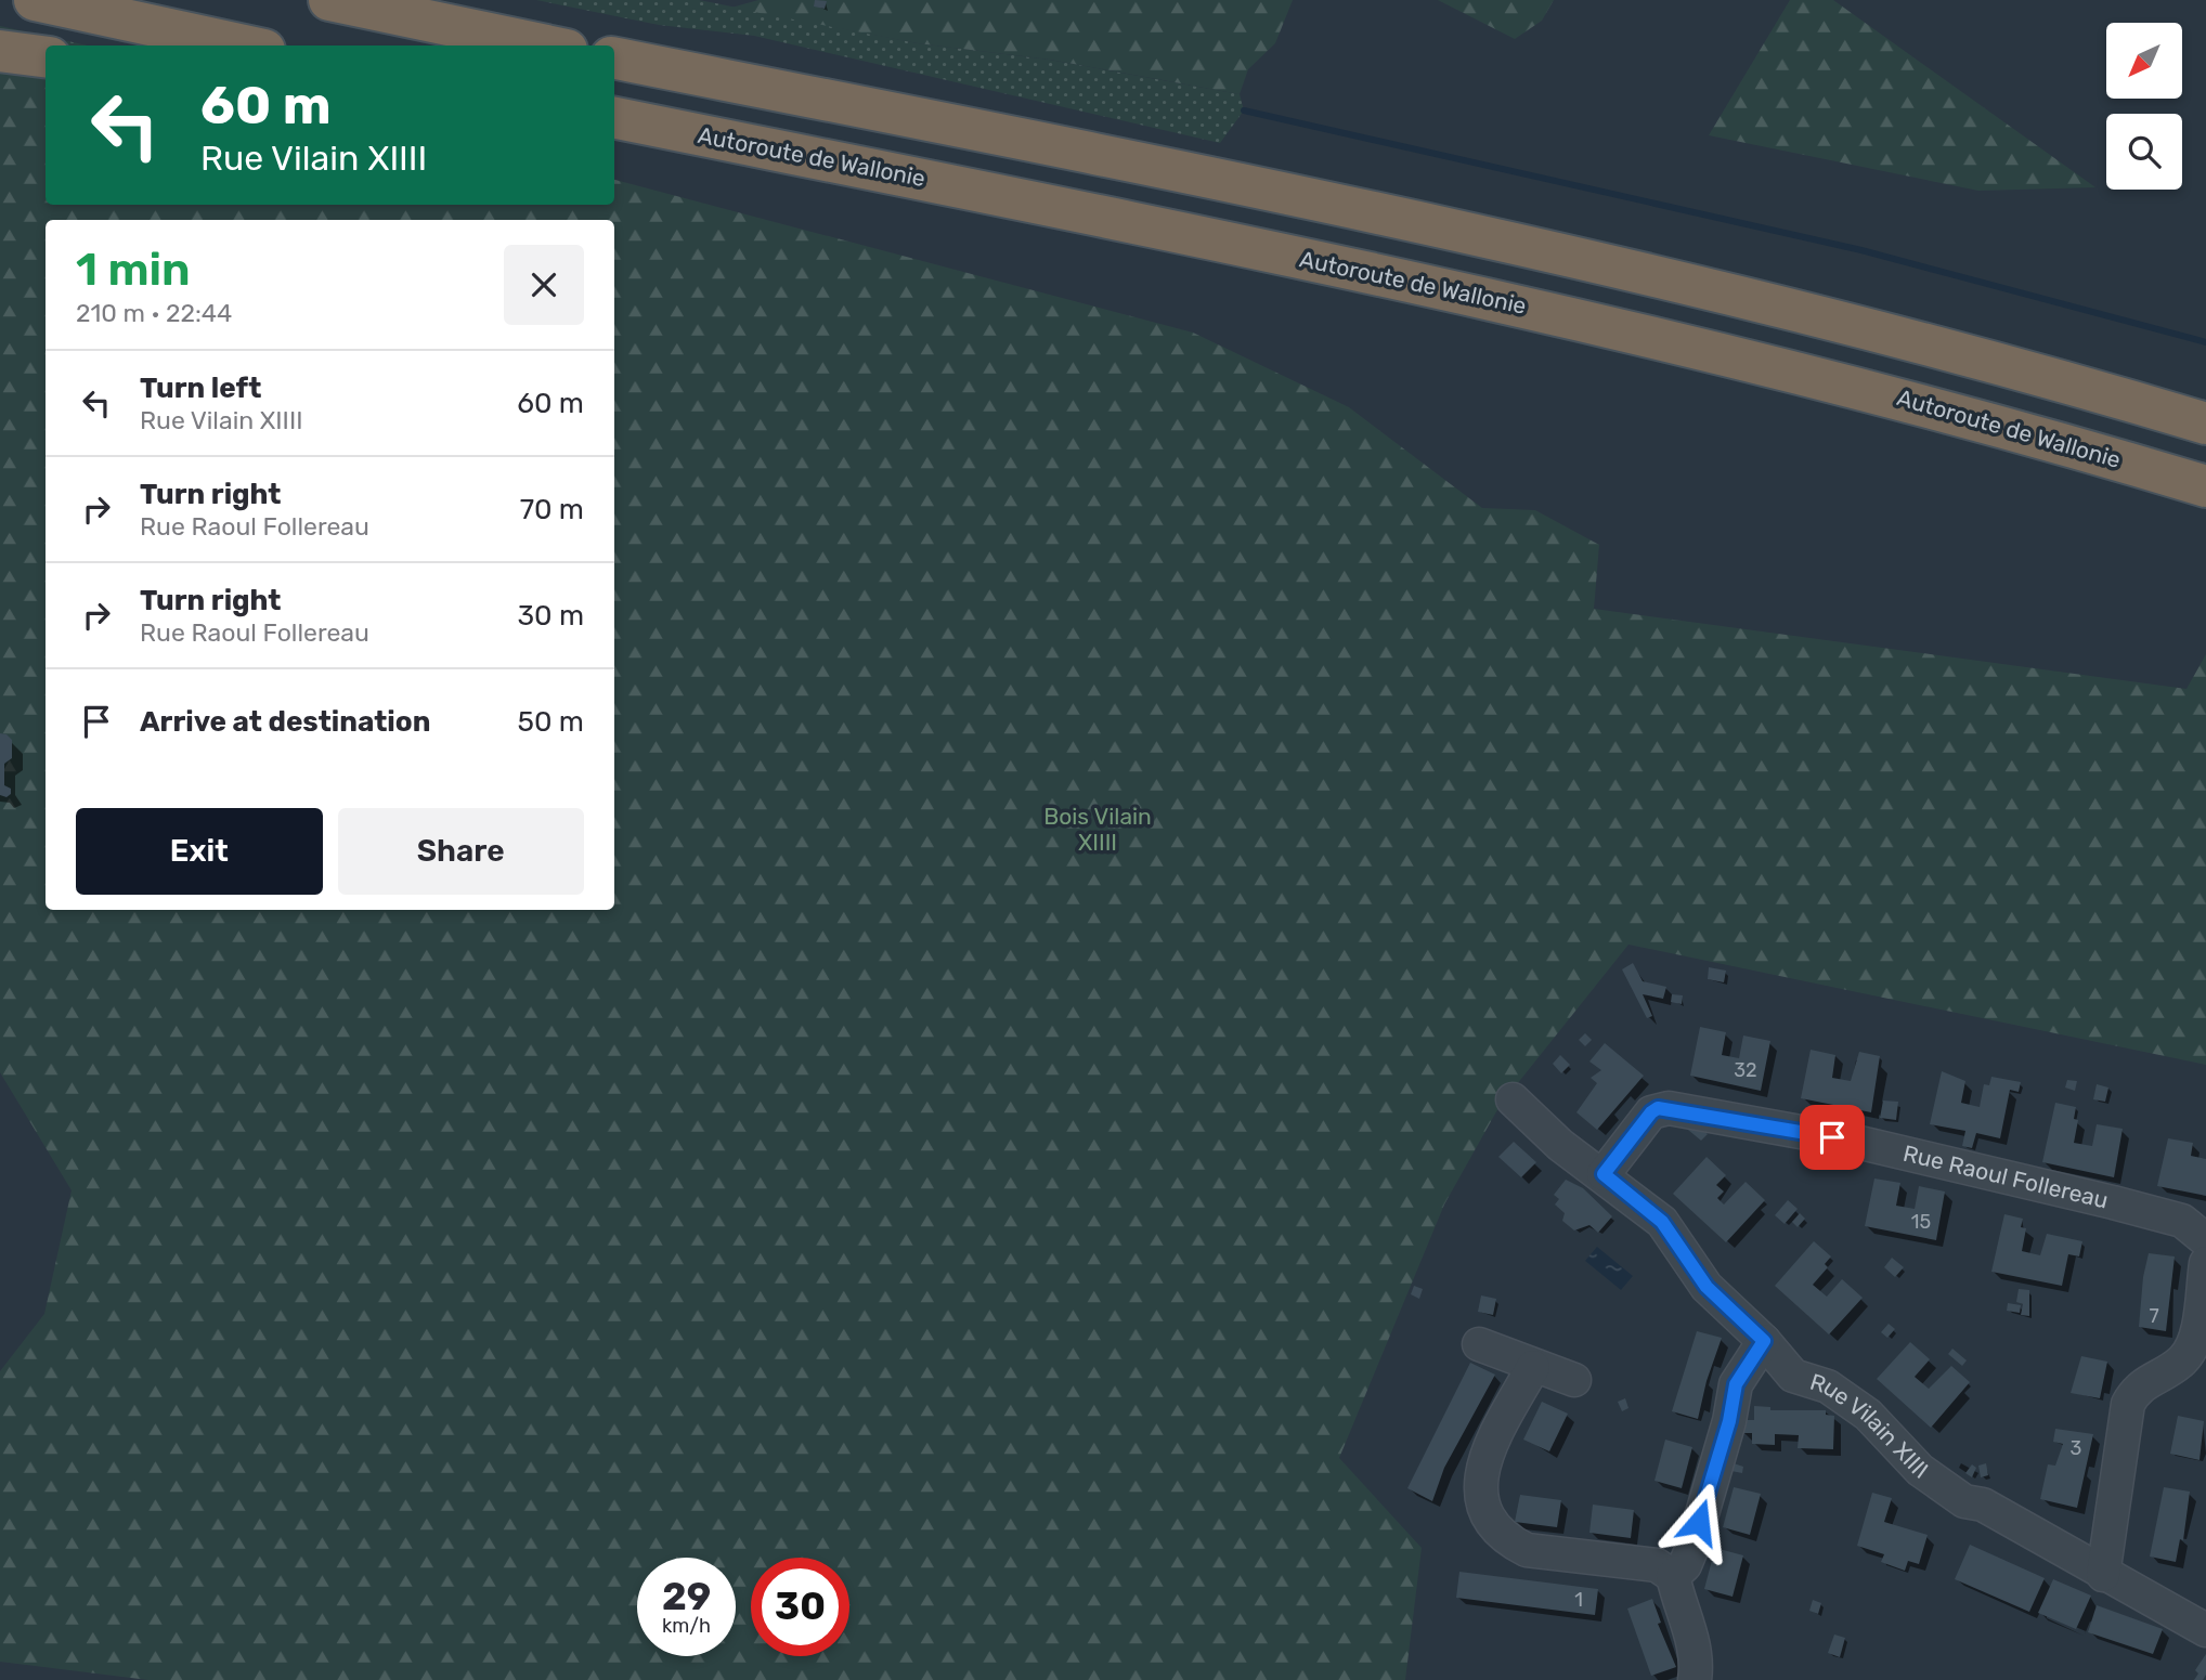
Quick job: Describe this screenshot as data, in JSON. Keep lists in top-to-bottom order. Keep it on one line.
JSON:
{"streets":{"highway":["Autoroute de Wallonie"],"street":["Rue Raoul Follereau","Rue Vilain XIIII"]},"crossings":[["Rue Raoul Follereau","Rue Vilain XIIII"]],"parks":["Bois Vilain XIIII"],"house_numbers":["32","15","7","3","1"],"north":"bottom left","page":{"turn":["60 m","Rue Vilain XIIII"],"heading":["1 min","210 m · 22:44"],"list":[{"name":"Turn left","note":"Rue Vilain XIIII","value":"60 m"},{"name":"Turn right","note":"Rue Raoul Follereau","value":"70 m"},{"name":"Turn right","note":"Rue Raoul Follereau","value":"30 m"},{"name":"Arrive at destination","value":"50 m"}],"buttons":["Exit","Share"],"speed":"29 km/h","limit":"30"}}
